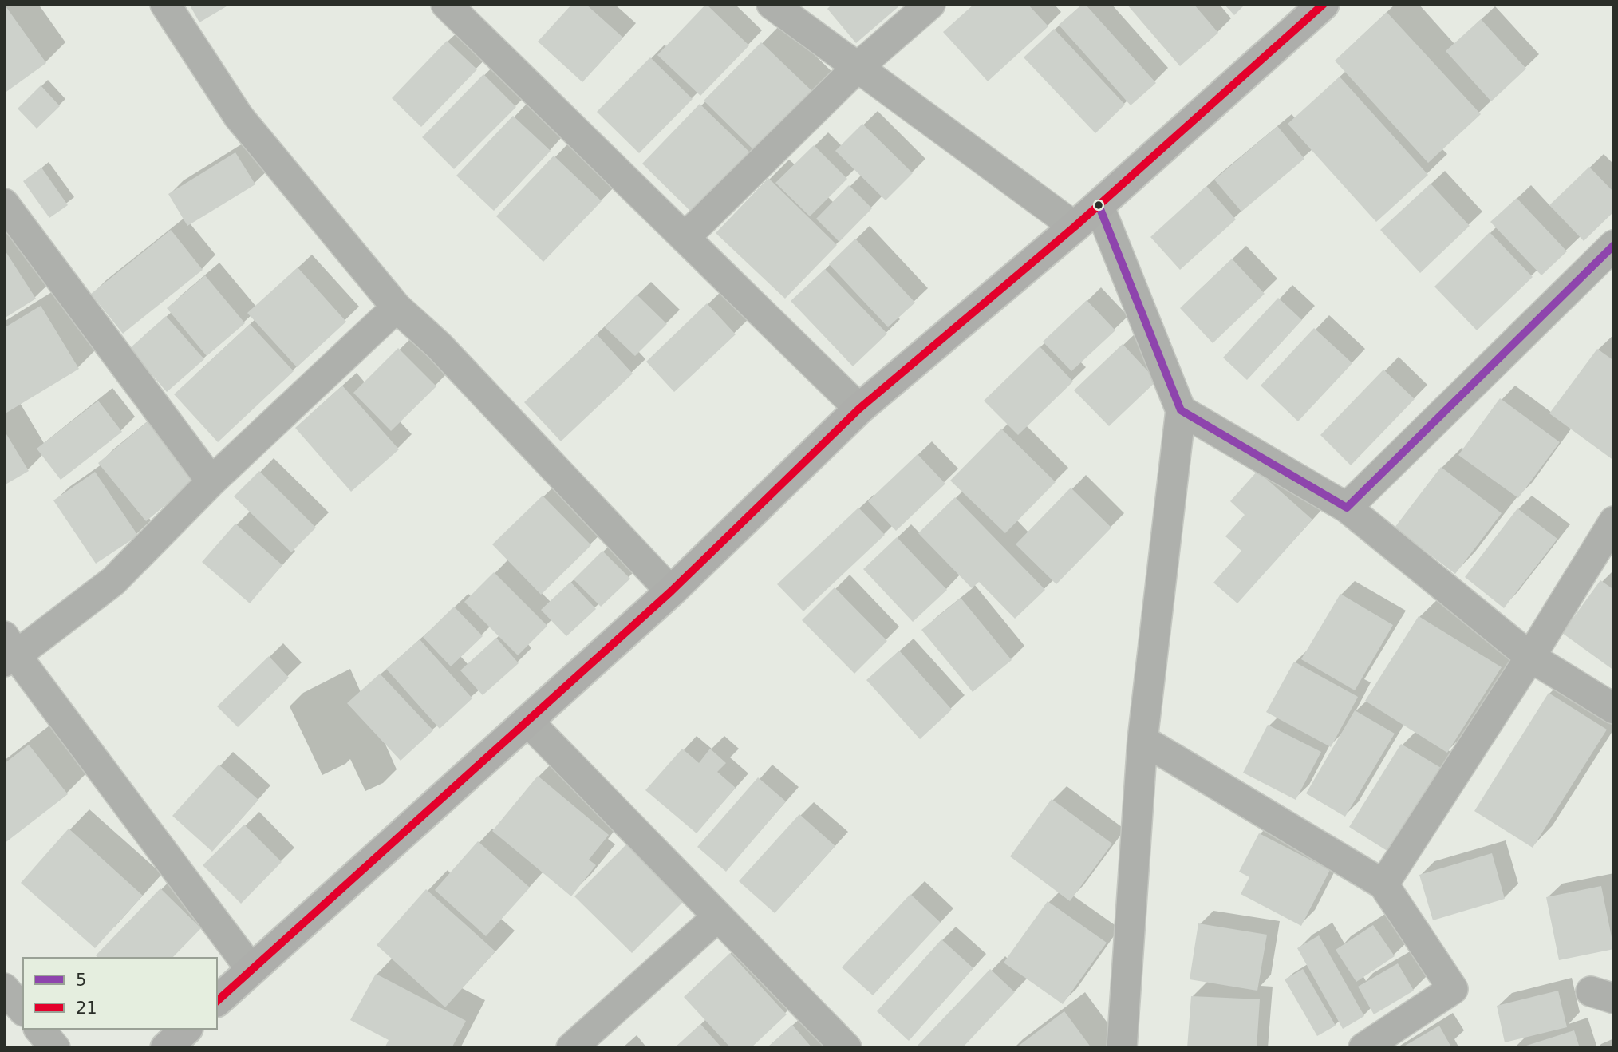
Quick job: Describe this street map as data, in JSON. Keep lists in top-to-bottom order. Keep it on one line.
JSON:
{"lines":["transit line 21","transit line 5"],"legend":["5","21"]}
